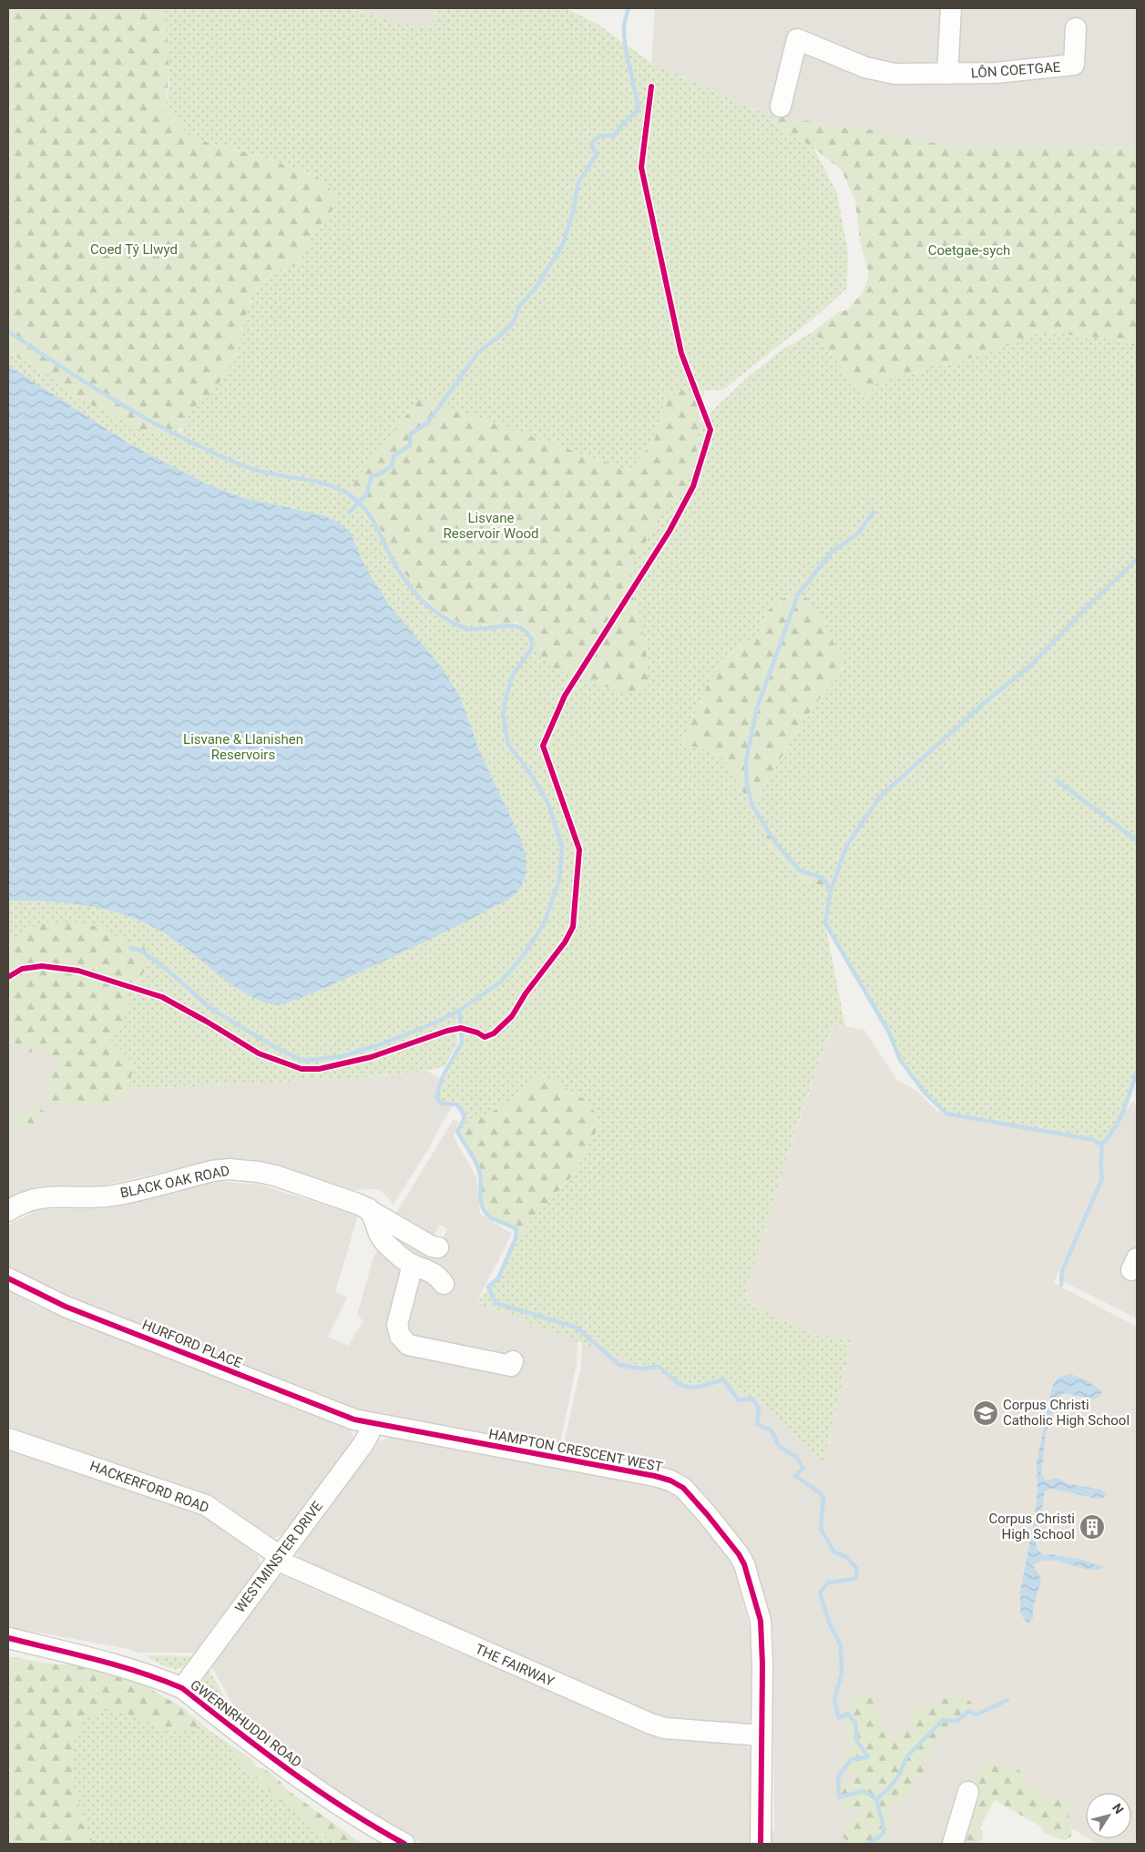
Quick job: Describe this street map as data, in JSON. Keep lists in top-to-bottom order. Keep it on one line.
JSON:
{"streets":{"street":["LÔN COETGAE","BLACK OAK ROAD","HURFORD PLACE","HAMPTON CRESCENT WEST","HACKERFORD ROAD","WESTMINSTER DRIVE","THE FAIRWAY","GWERNRHUDDI ROAD"]},"crossings":[["HURFORD PLACE","HAMPTON CRESCENT WEST"],["HURFORD PLACE","WESTMINSTER DRIVE"],["HAMPTON CRESCENT WEST","WESTMINSTER DRIVE"],["HAMPTON CRESCENT WEST","THE FAIRWAY"],["HACKERFORD ROAD","WESTMINSTER DRIVE"],["HACKERFORD ROAD","THE FAIRWAY"],["WESTMINSTER DRIVE","THE FAIRWAY"],["WESTMINSTER DRIVE","GWERNRHUDDI ROAD"]],"parks":["Coed Tŷ Llwyd","Coetgae-sych","Lisvane Reservoir Wood","Lisvane & Llanishen Reservoirs"],"places":{"school or university":["Corpus Christi Catholic High School"],"building":["Corpus Christi High School"]},"north":"top right"}
